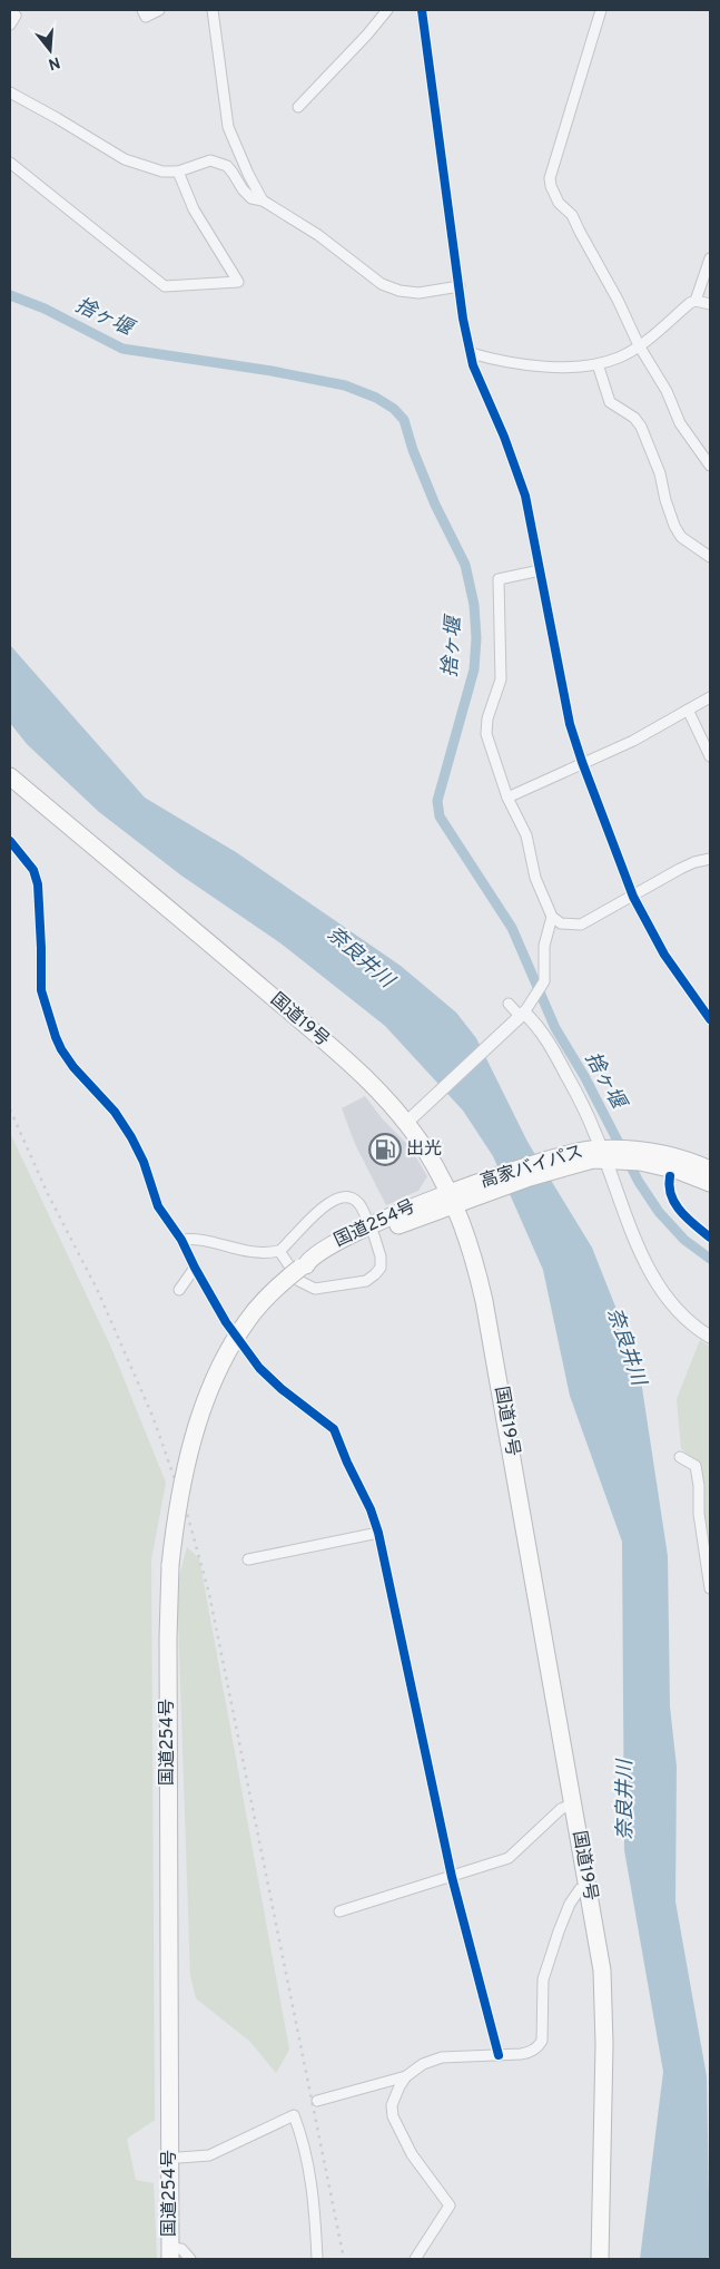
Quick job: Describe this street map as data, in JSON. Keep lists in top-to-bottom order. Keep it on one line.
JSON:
{"streets":{"highway":["国道19号","高家バイパス","国道254号"]},"crossings":[["国道19号","高家バイパス"],["国道19号","国道254号"],["高家バイパス","国道254号"]],"water":["捨ヶ堰","奈良井川"],"places":{"fuel station":["出光"]},"north":"bottom"}
